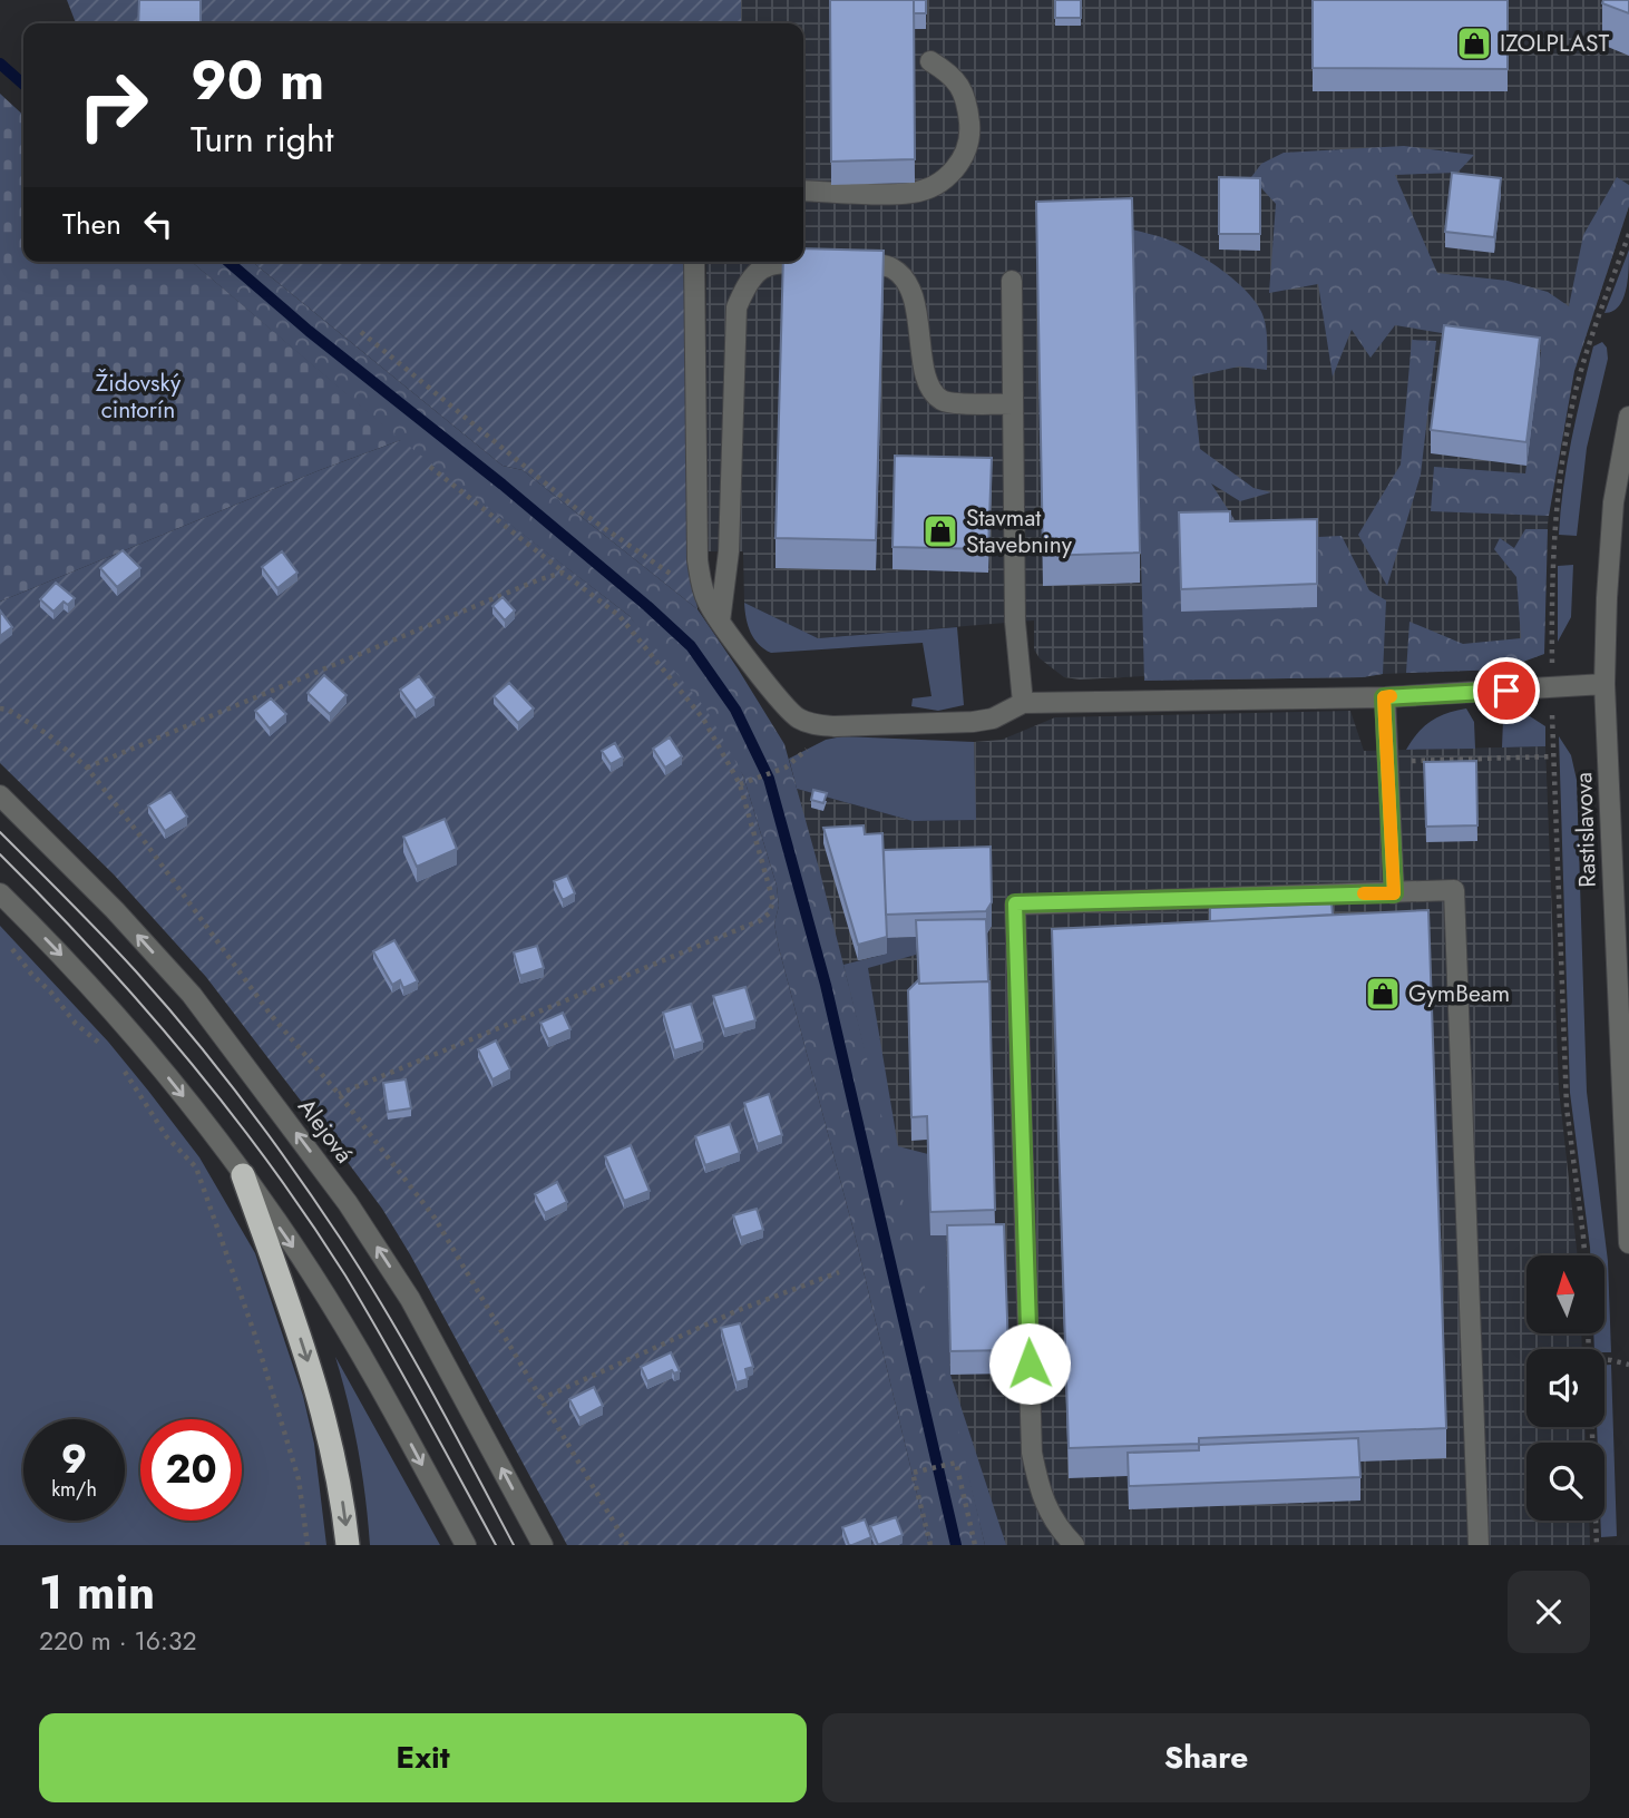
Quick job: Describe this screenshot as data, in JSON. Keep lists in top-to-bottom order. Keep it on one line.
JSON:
{"streets":{"street":["Rastislavova","Alejová"]},"parks":["Židovský cintorín"],"places":{"shop":["IZOLPLAST","Stavmat Stavebniny","GymBeam"]},"north":"top","page":{"turn":["90 m","Turn right"],"then":"Then","speed":"9 km/h","limit":"20","heading":["1 min","220 m · 16:32"],"buttons":["Exit","Share"]}}
